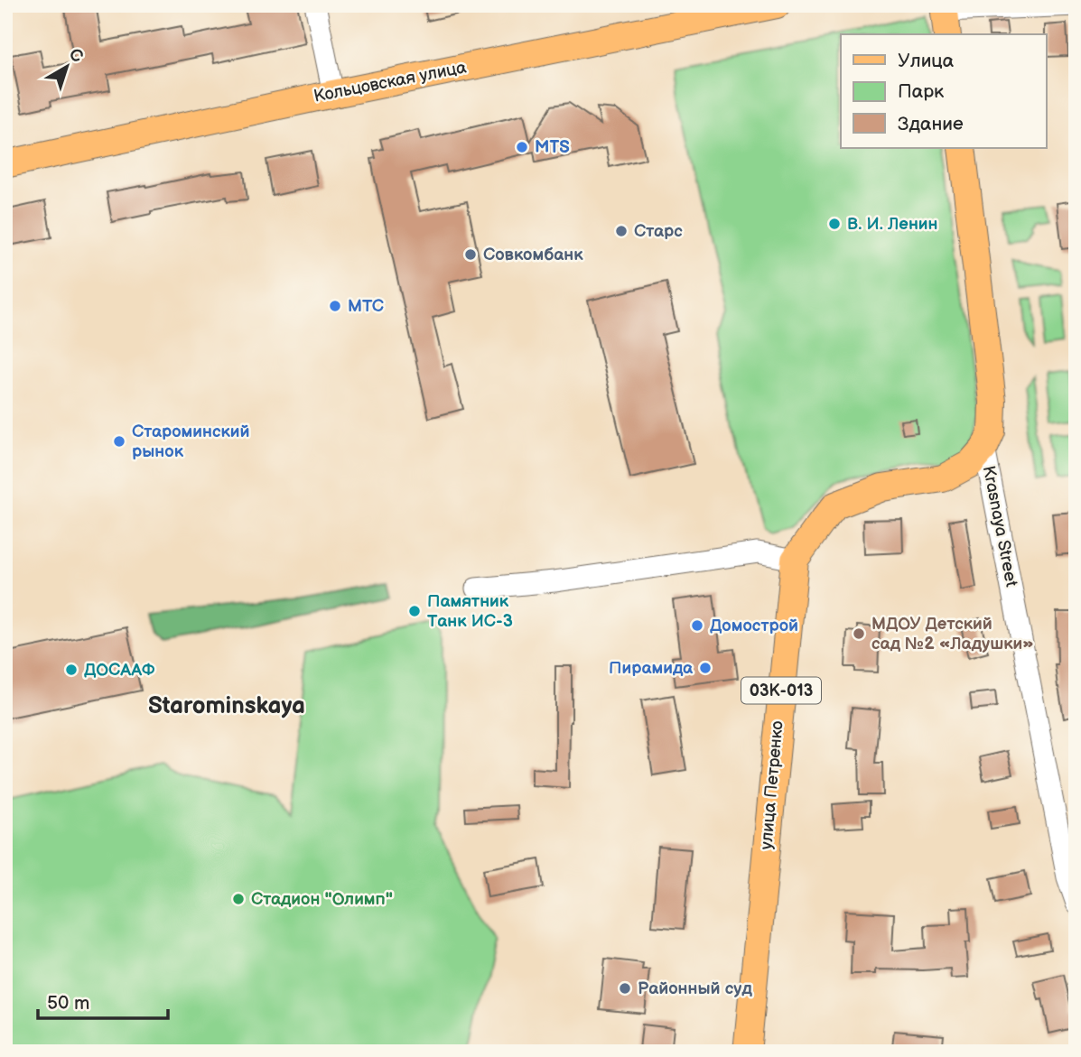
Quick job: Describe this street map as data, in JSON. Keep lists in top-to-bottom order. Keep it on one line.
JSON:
{"streets":{"main road":["Кольцовская улица","Krasnaya Street","03К-013","улица Петренко"]},"districts":["Starominskaya"],"places":["MTS","В. И. Ленин","Старс","Совкомбанк","МТС","Староминский рынок","Памятник Танк ИС-3","Домострой","МДОУ Детский сад №2 «Ладушки»","Пирамида","ДОСААФ","Стадион \"Олимп\"","Районный суд"],"legend":["Улица","Парк","Здание"],"scale_bar":"50 m","north":"top right"}
